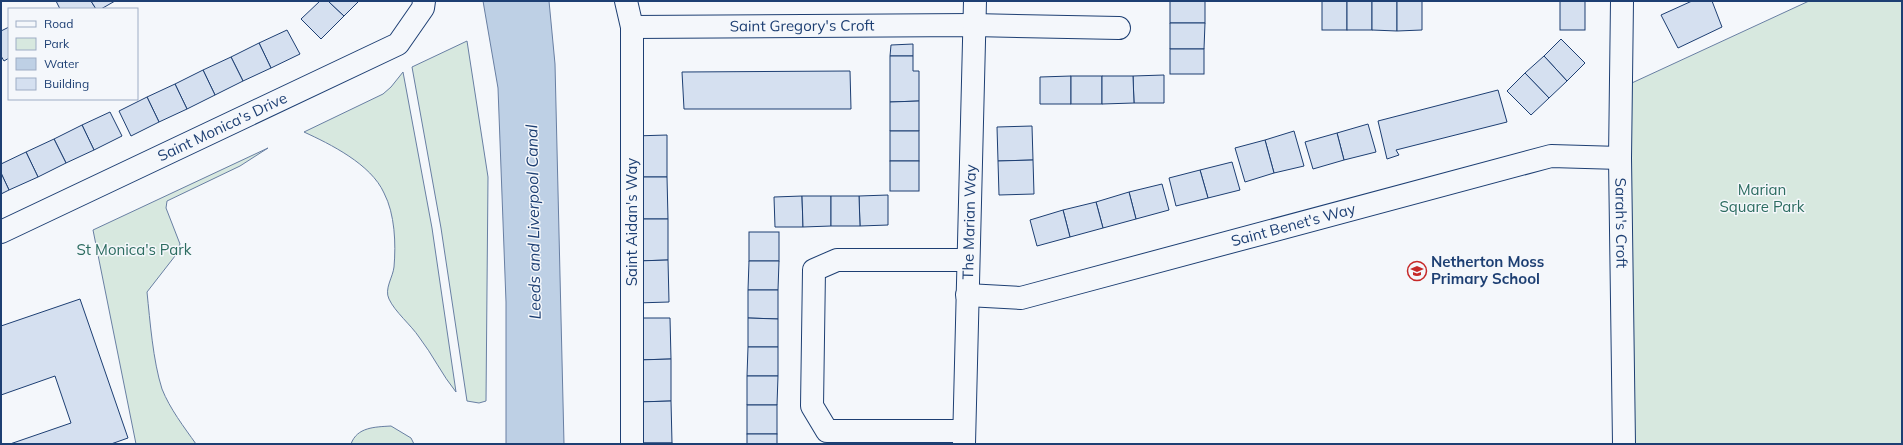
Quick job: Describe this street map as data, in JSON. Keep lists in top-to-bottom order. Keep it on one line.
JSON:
{"streets":{"street":["Saint Gregory's Croft","Saint Monica's Drive","Saint Aidan's Way","The Marian Way","Sarah's Croft","Saint Benet's Way"]},"crossings":[["Saint Gregory's Croft","Saint Aidan's Way"],["Saint Gregory's Croft","The Marian Way"],["The Marian Way","Saint Benet's Way"],["Sarah's Croft","Saint Benet's Way"]],"water":["Leeds and Liverpool Canal"],"parks":["Marian Square Park","St Monica's Park"],"places":{"school or university":["Netherton Moss Primary School"]},"legend":["Road","Park","Water","Building"]}
